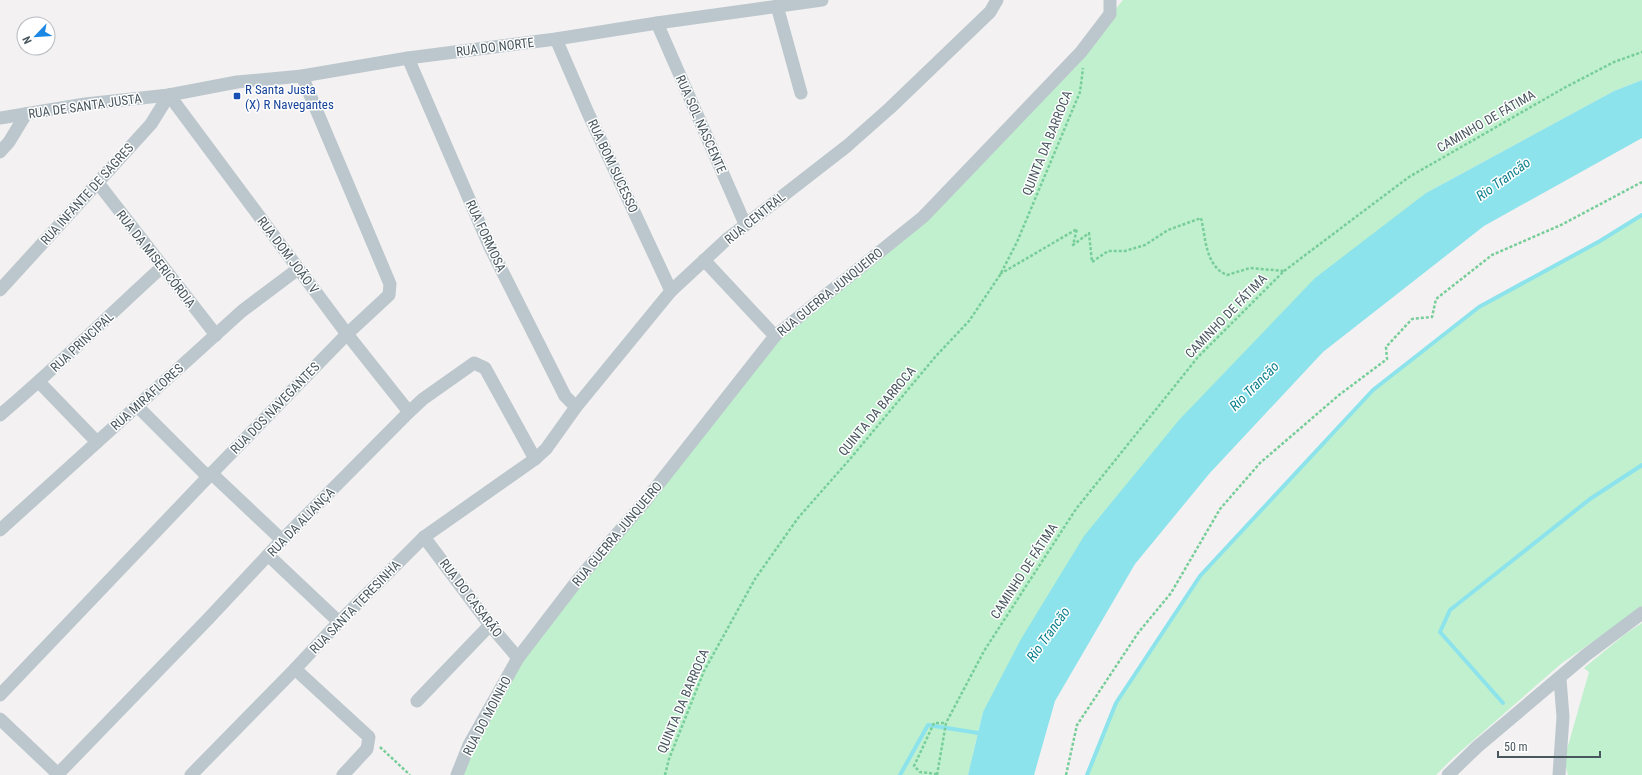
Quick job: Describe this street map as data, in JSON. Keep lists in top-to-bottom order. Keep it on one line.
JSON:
{"streets":{"street":["RUA DO NORTE","RUA DE SANTA JUSTA","RUA SOL NASCENTE","RUA BOM SUCESSO","RUA INFANTE DE SAGRES","RUA CENTRAL","RUA FORMOSA","RUA DOM JOÃO V","RUA DA MISERICÓRDIA","RUA GUERRA JUNQUEIRO","RUA PRINCIPAL","RUA MIRAFLORES","RUA DOS NAVEGANTES","RUA DA ALIANÇA","RUA DO CASARÃO","RUA SANTA TERESINHA","RUA DO MOINHO"],"path":["CAMINHO DE FÁTIMA","QUINTA DA BARROCA"]},"crossings":[["RUA DO NORTE","RUA DE SANTA JUSTA"],["RUA DO NORTE","RUA SOL NASCENTE"],["RUA DO NORTE","RUA BOM SUCESSO"],["RUA DO NORTE","RUA INFANTE DE SAGRES"],["RUA DO NORTE","RUA FORMOSA"],["RUA DO NORTE","RUA DOM JOÃO V"],["RUA DO NORTE","RUA DOS NAVEGANTES"],["RUA DE SANTA JUSTA","RUA INFANTE DE SAGRES"],["RUA DE SANTA JUSTA","RUA DOM JOÃO V"],["RUA SOL NASCENTE","RUA CENTRAL"],["QUINTA DA BARROCA","RUA GUERRA JUNQUEIRO"],["RUA BOM SUCESSO","RUA CENTRAL"],["RUA INFANTE DE SAGRES","RUA DOM JOÃO V"],["RUA INFANTE DE SAGRES","RUA DA MISERICÓRDIA"],["RUA CENTRAL","RUA FORMOSA"],["RUA CENTRAL","RUA DA ALIANÇA"],["RUA CENTRAL","RUA SANTA TERESINHA"],["RUA DOM JOÃO V","RUA MIRAFLORES"],["RUA DOM JOÃO V","RUA DOS NAVEGANTES"],["RUA DOM JOÃO V","RUA DA ALIANÇA"],["RUA DA MISERICÓRDIA","RUA PRINCIPAL"],["RUA DA MISERICÓRDIA","RUA MIRAFLORES"],["RUA GUERRA JUNQUEIRO","RUA DO CASARÃO"],["RUA GUERRA JUNQUEIRO","RUA DO MOINHO"],["RUA DA ALIANÇA","RUA SANTA TERESINHA"],["RUA DO CASARÃO","RUA SANTA TERESINHA"],["RUA DO CASARÃO","RUA DO MOINHO"]],"water":["Rio Trancão"],"places":{"transit":["R Santa Justa (X) R Navegantes"]},"scale_bar":"50 m","north":"bottom left"}
